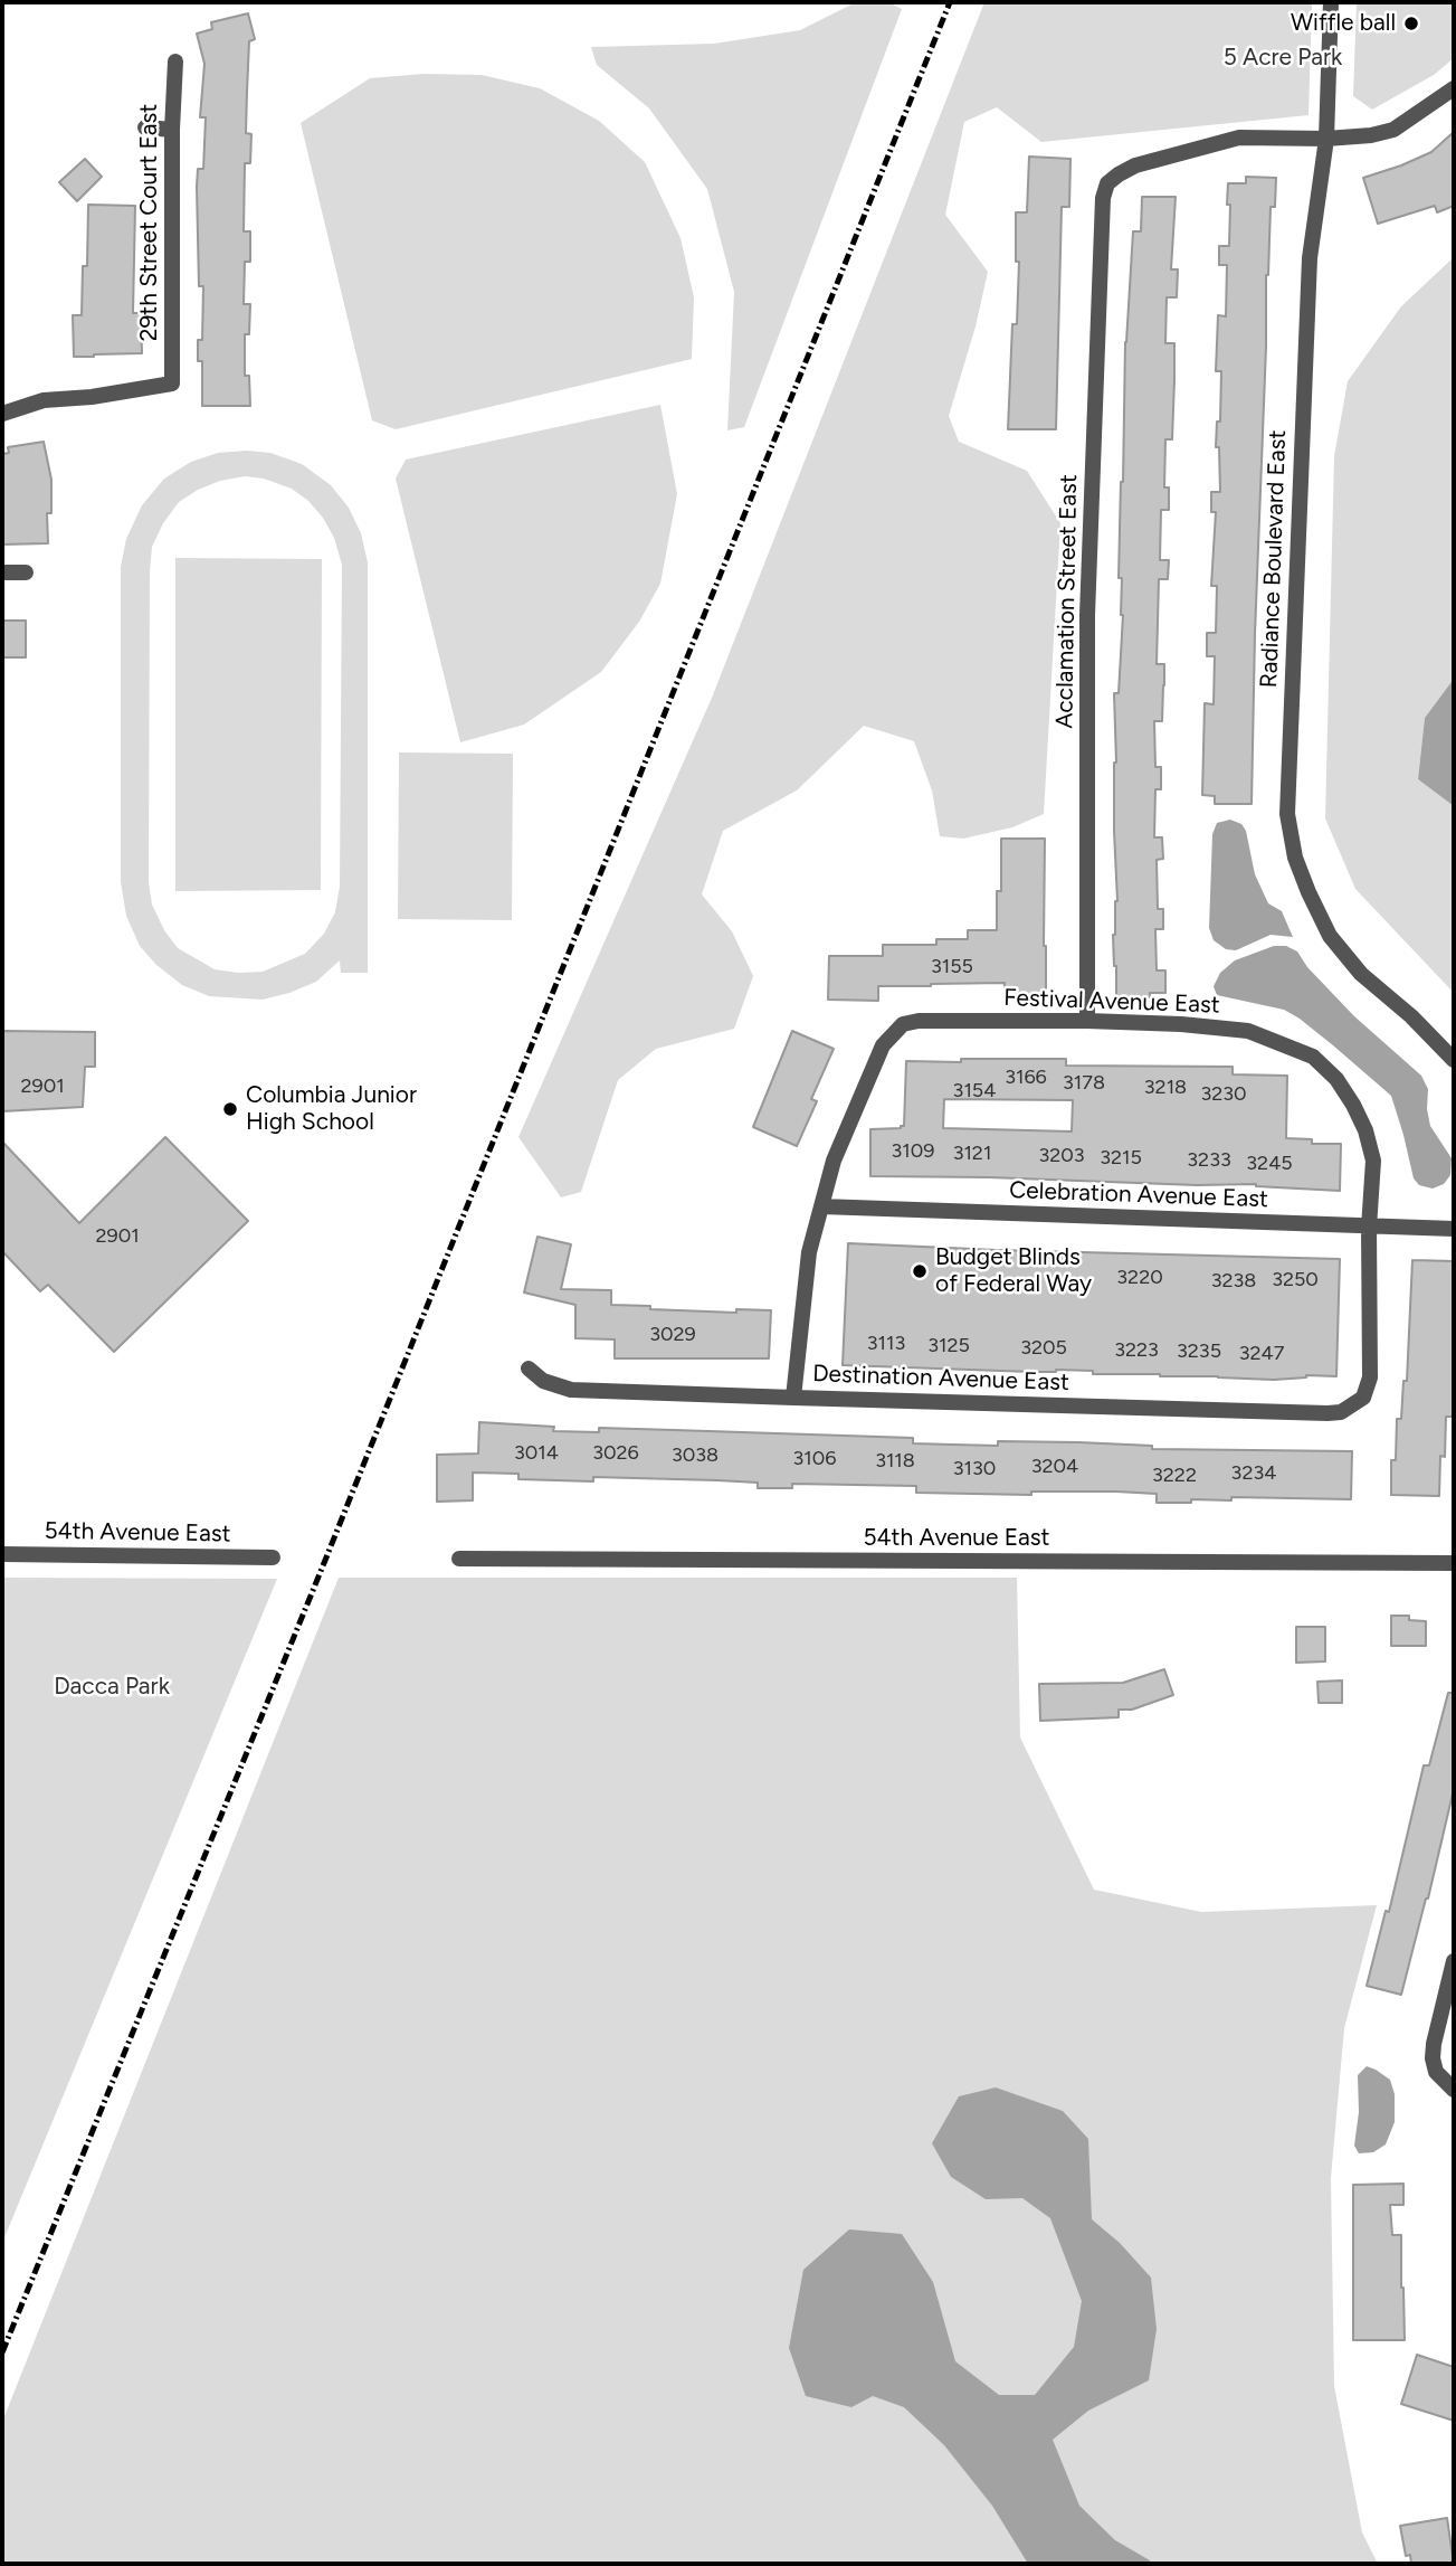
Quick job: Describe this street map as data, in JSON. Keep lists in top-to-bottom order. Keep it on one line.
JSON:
{"streets":{"street":["29th Street Court East","Radiance Boulevard East","Acclamation Street East","Festival Avenue East","Celebration Avenue East","Destination Avenue East","54th Avenue East"]},"crossings":[["Radiance Boulevard East","Acclamation Street East"],["Acclamation Street East","Festival Avenue East"],["Festival Avenue East","Celebration Avenue East"],["Festival Avenue East","Destination Avenue East"]],"parks":["5 Acre Park","Dacca Park"],"places":["Wiffle ball","Columbia Junior High School","Budget Blinds of Federal Way"],"house_numbers":["3155","3166","3178","2901","3218","3154","3230","3109","3121","3203","3215","3233","3245","2901","3220","3250","3238","3029","3113","3125","3205","3223","3235","3247","3014","3026","3038","3106","3118","3204","3130","3234","3222"]}
